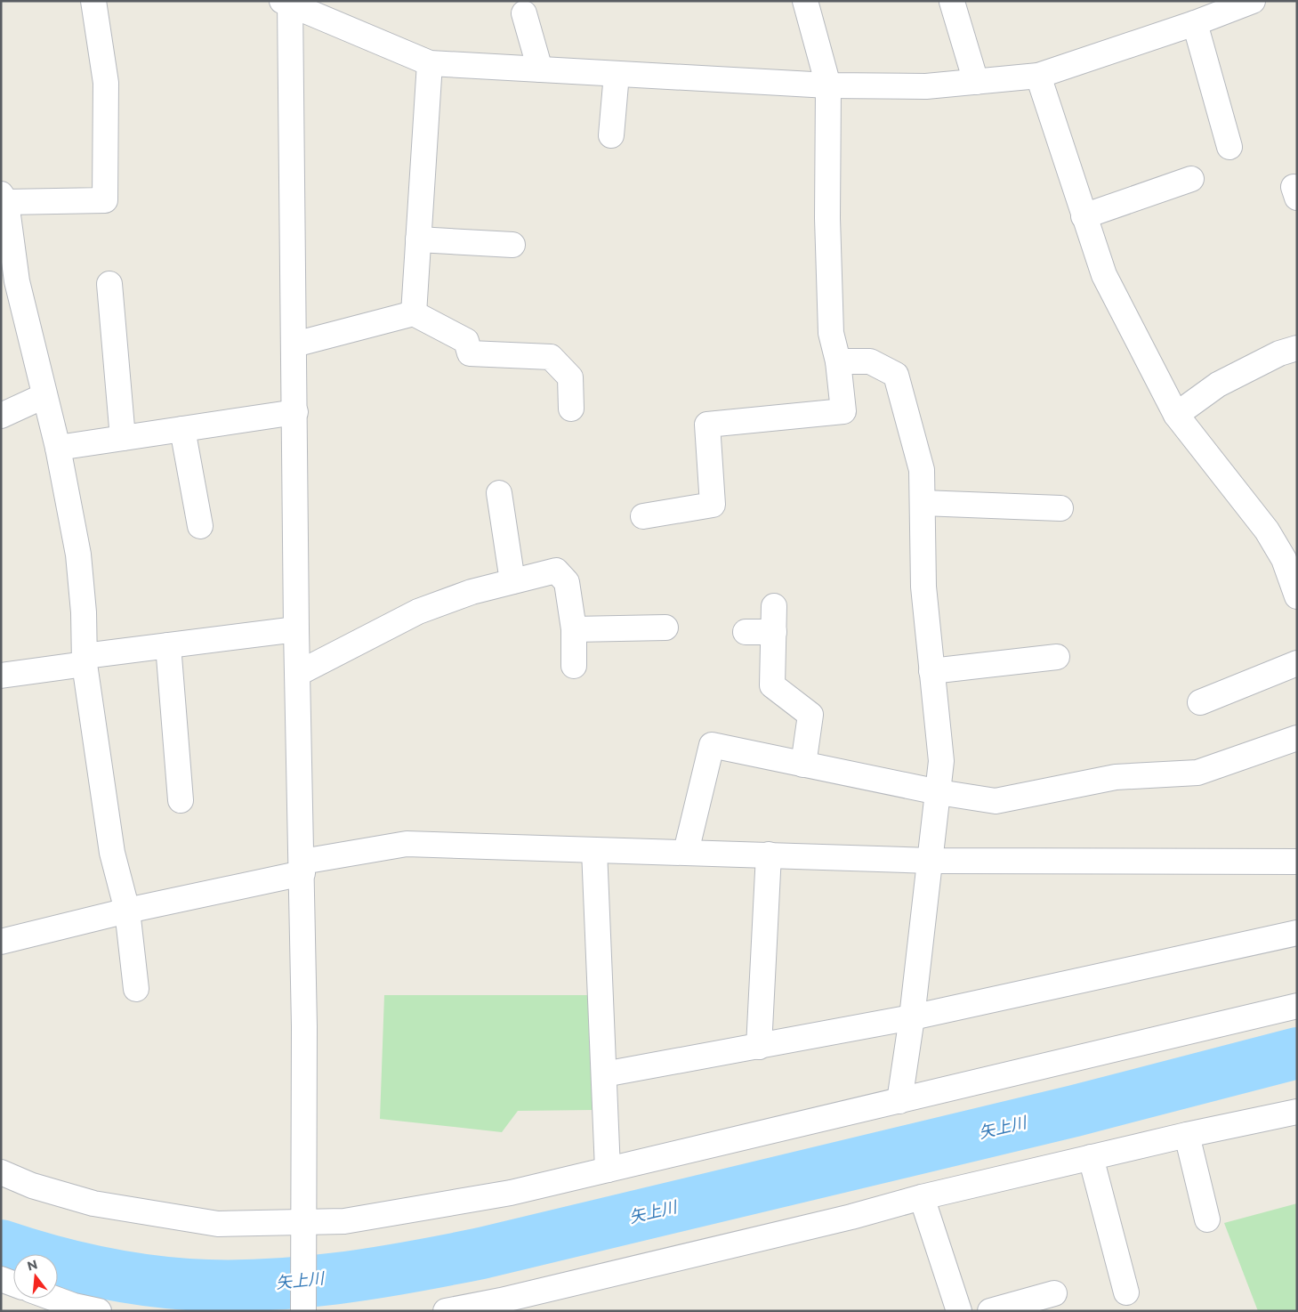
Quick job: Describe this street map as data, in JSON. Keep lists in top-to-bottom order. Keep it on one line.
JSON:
{"water":["矢上川"],"north":"top"}
